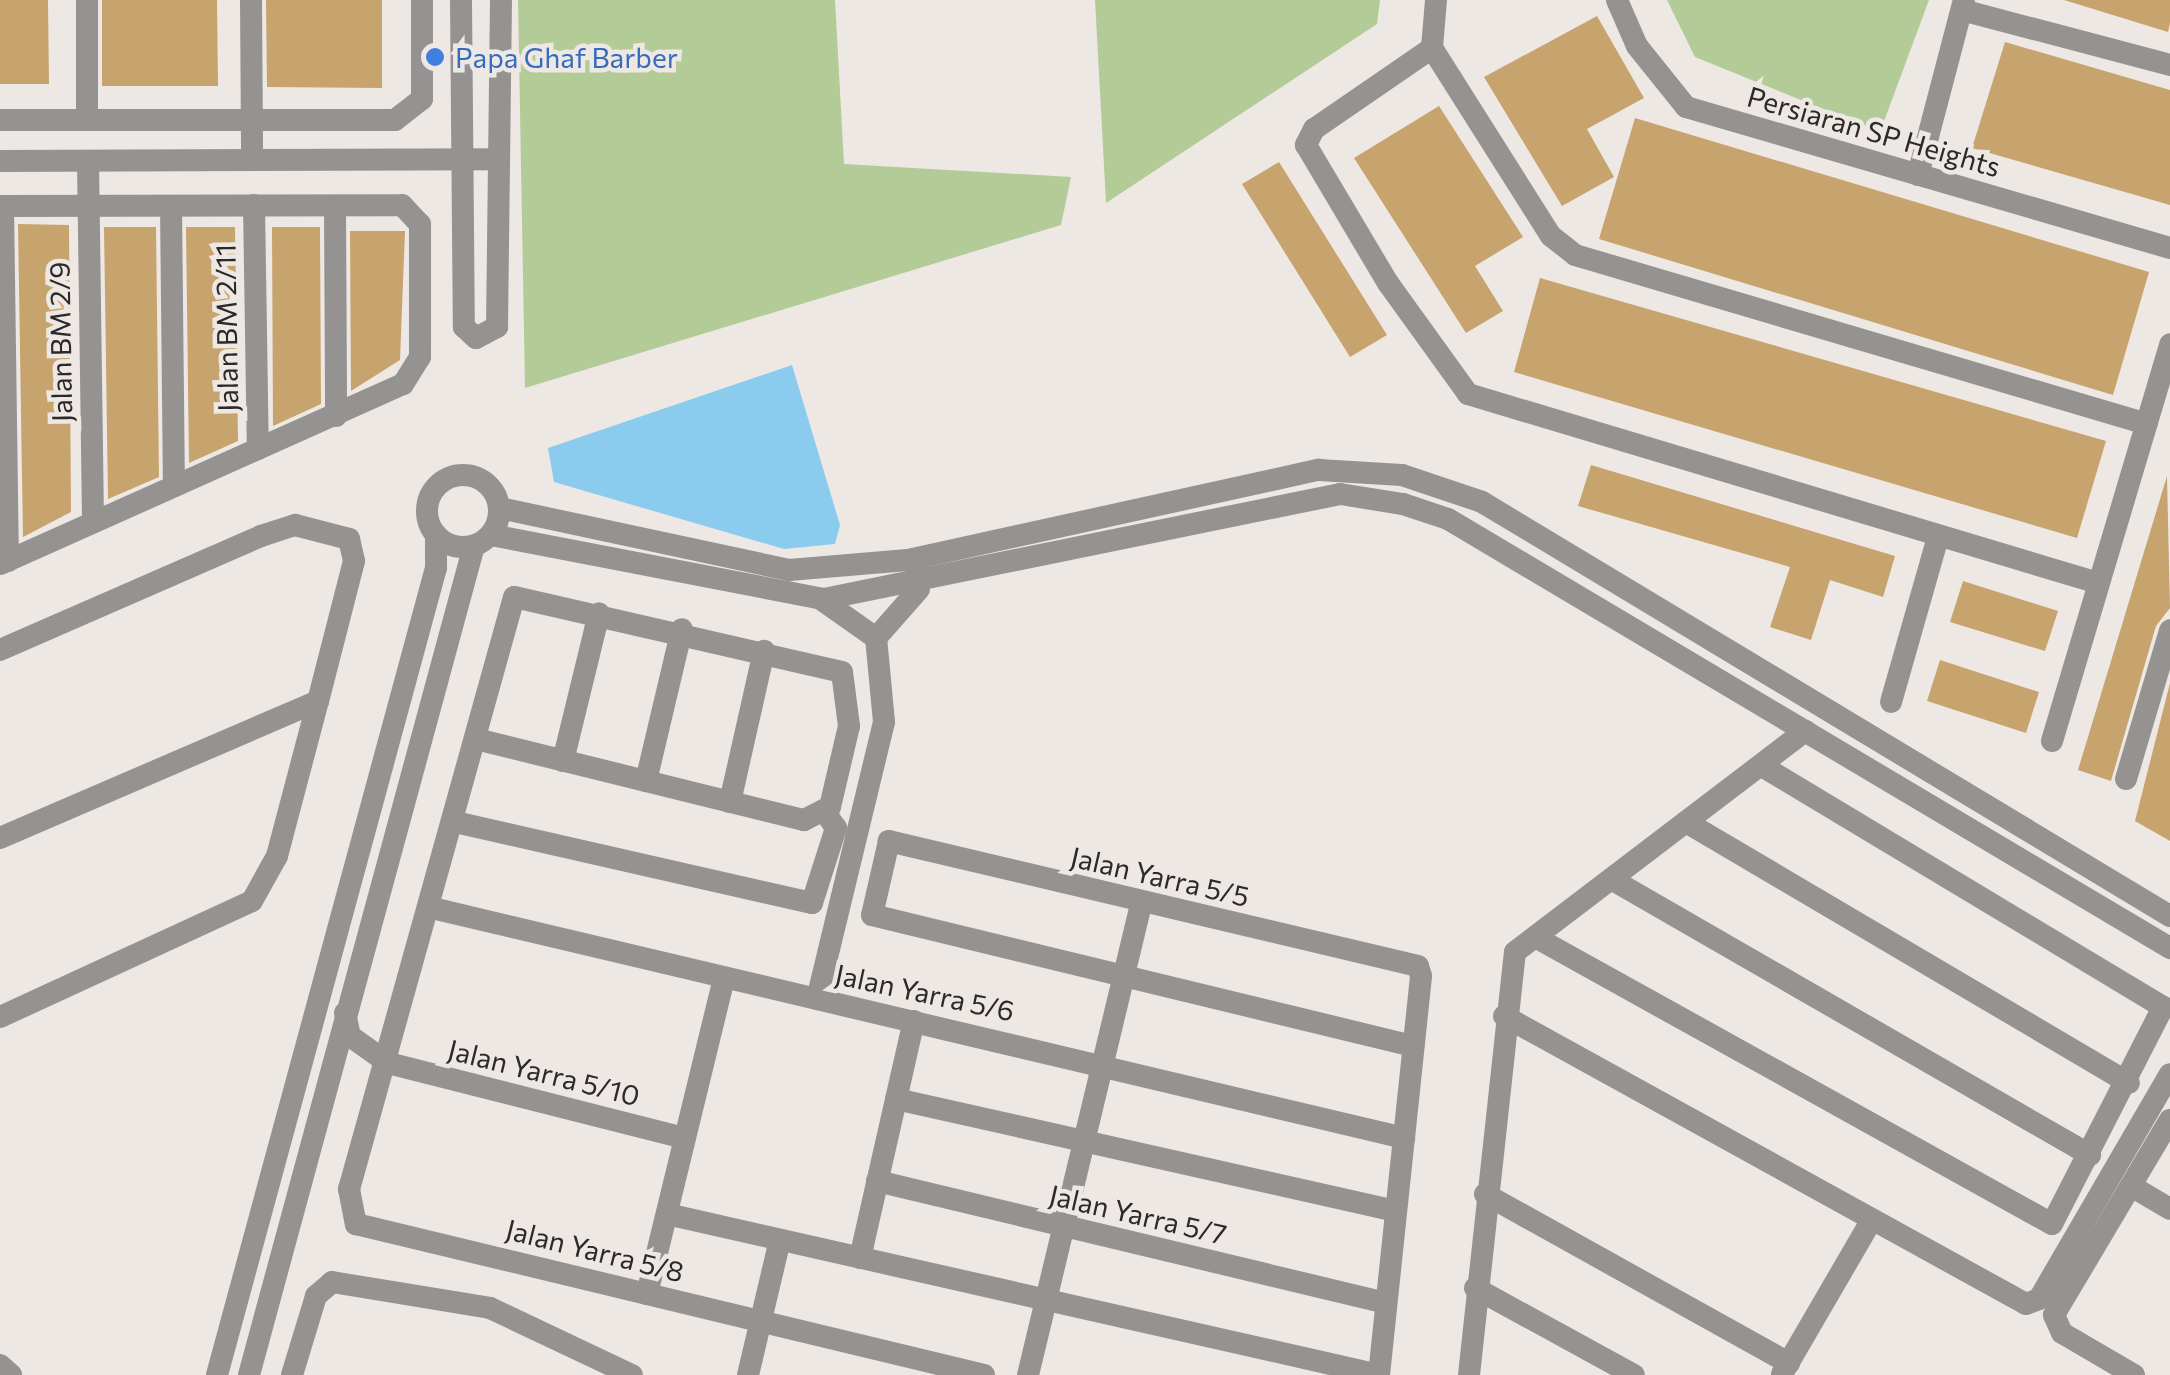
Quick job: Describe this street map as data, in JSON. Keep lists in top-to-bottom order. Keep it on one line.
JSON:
{"streets":{"street":["Persiaran SP Heights","Jalan BM 2/11","Jalan BM 2/9","Jalan Yarra 5/5","Jalan Yarra 5/6","Jalan Yarra 5/10","Jalan Yarra 5/7","Jalan Yarra 5/8"]},"crossings":[["Jalan Yarra 5/10","Jalan Yarra 5/8"]],"places":["Papa Ghaf Barber"]}
